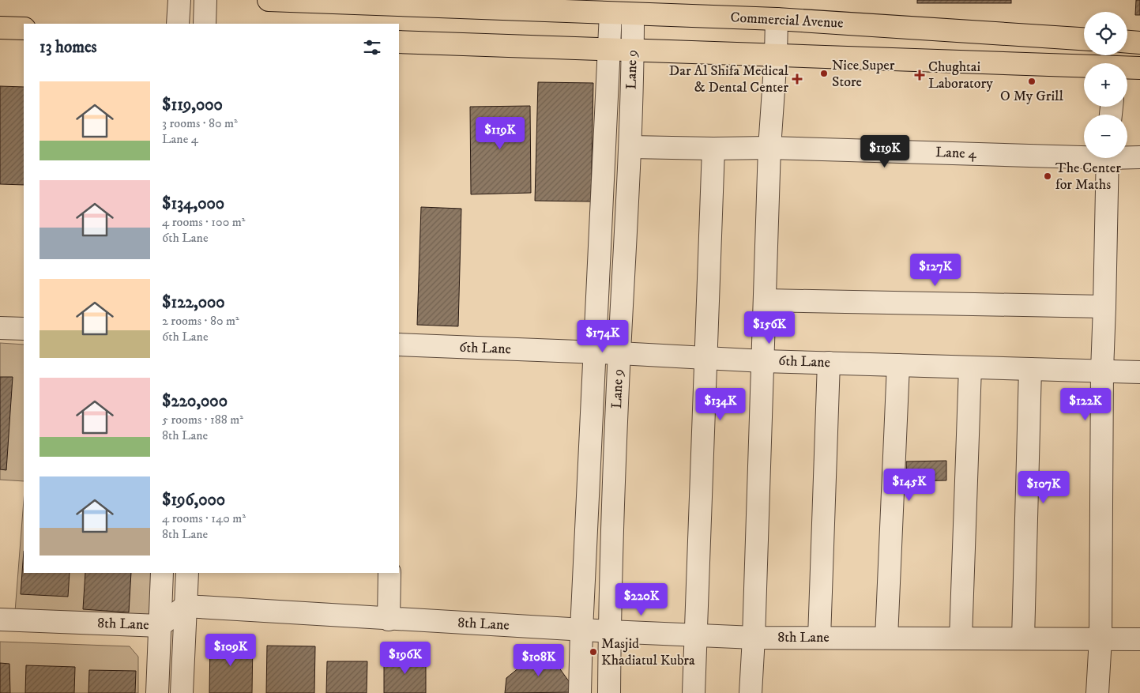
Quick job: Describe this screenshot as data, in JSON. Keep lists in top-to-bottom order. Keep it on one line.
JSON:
{"streets":{"main road":["Commercial Avenue"],"street":["Lane 9","Lane 4","6th Lane","8th Lane"]},"crossings":[["Commercial Avenue","Lane 9"],["Lane 9","Lane 4"],["Lane 9","6th Lane"],["Lane 9","8th Lane"]],"places":{"other":["Nice Super Store","O My Grill","The Center for Maths","Masjid Khadiatul Kubra"],"health":["Chughtai Laboratory","Dar Al Shifa Medical & Dental Center"]},"page":{"map_buttons":["+","−"],"heading":"13 homes","list":[{"name":"$119,000","note":"3 rooms · 80 m² · Lane 4"},{"name":"$134,000","note":"4 rooms · 100 m² · 6th Lane"},{"name":"$122,000","note":"2 rooms · 80 m² · 6th Lane"},{"name":"$220,000","note":"5 rooms · 188 m² · 8th Lane"},{"name":"$196,000","note":"4 rooms · 140 m² · 8th Lane"}],"price":["$119K","$119K","$127K","$156K","$174K","$134K","$122K","$145K","$107K","$220K","$109K","$196K","$108K"]}}
